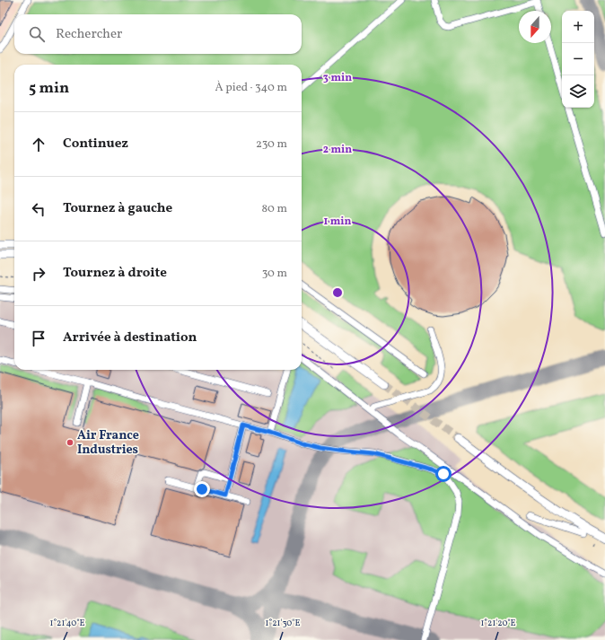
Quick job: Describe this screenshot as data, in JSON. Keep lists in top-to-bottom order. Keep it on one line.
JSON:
{"places":["Air France Industries"],"north":"bottom","page":{"map_buttons":["+","−"],"search":"Rechercher","heading":["5 min","À pied · 340 m"],"list":[["Continuez","230 m"],["Tournez à gauche","80 m"],["Tournez à droite","30 m"],"Arrivée à destination"]},"coordinates":["1°21'40\"E","1°21'30\"E","1°21'20\"E"],"rings":["3 min","2 min","1 min"]}
